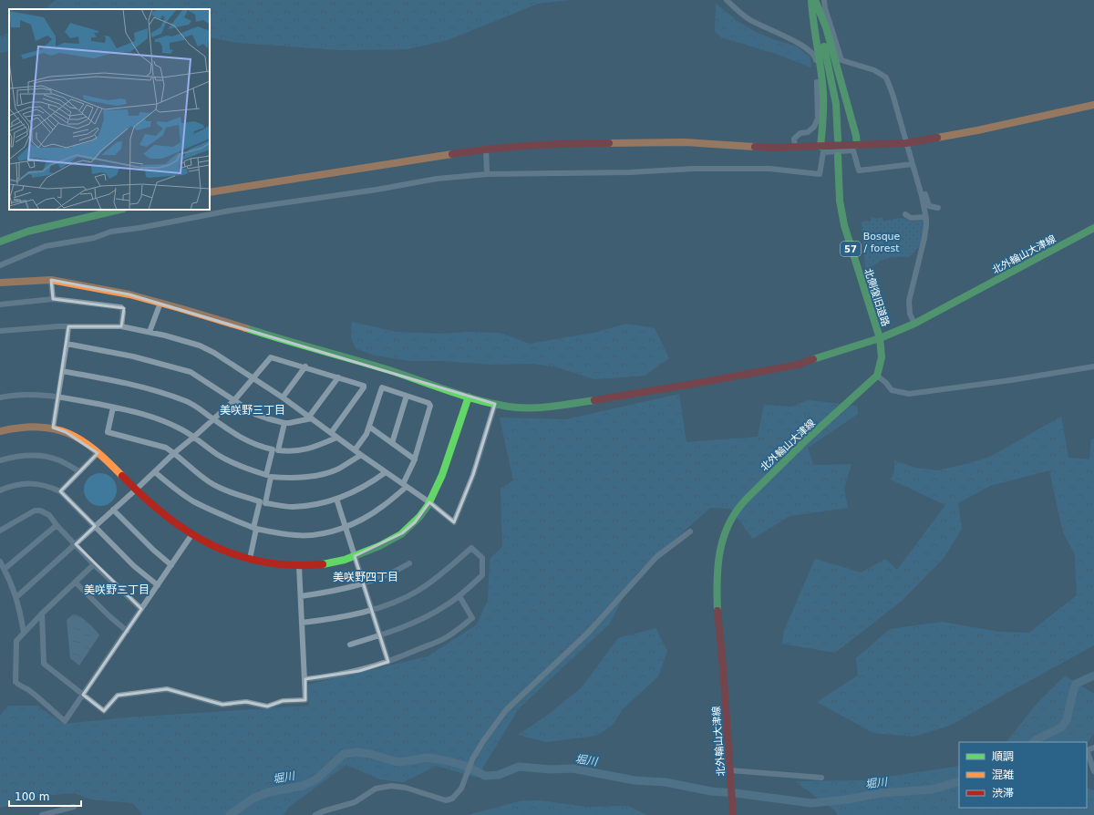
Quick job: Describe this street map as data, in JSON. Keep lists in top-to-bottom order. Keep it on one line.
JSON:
{"streets":{"main road":["57","北外輪山大津線","北側復旧道路"]},"crossings":[["北外輪山大津線","北側復旧道路"]],"districts":["美咲野三丁目","美咲野四丁目","美咲野二丁目"],"water":["堀川"],"parks":["Bosque / forest"],"legend":["順調","混雑","渋滞"],"scale_bar":"100 m"}
